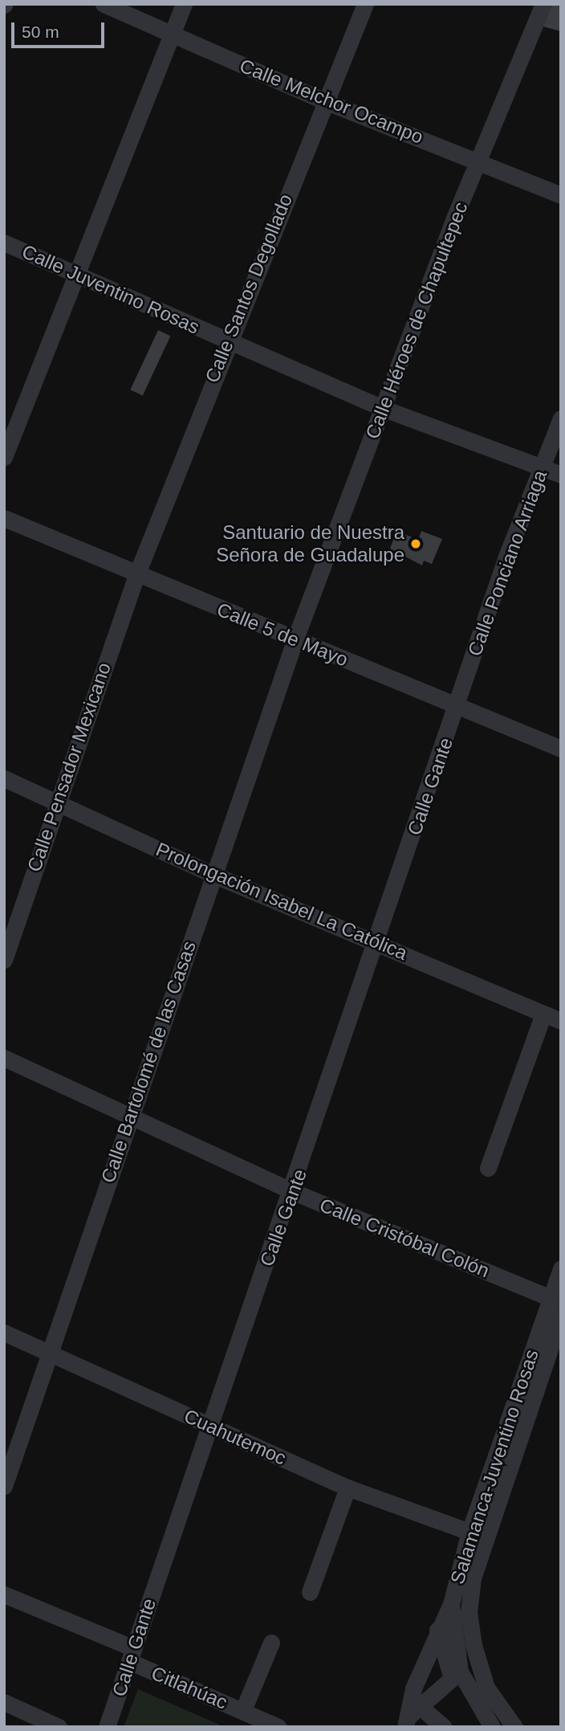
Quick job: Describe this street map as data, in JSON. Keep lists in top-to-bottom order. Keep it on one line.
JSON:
{"streets":{"street":["Calle Melchor Ocampo","Calle Santos Degollado","Calle Juventino Rosas","Calle Héroes de Chapultepec","Calle Ponciano Arriaga","Calle 5 de Mayo","Calle Pensador Mexicano","Calle Gante","Prolongación Isabel La Católica","Calle Bartolomé de las Casas","Calle Cristóbal Colón","Cuahutemoc","Salamanca-Juventino Rosas","Citlahúac"]},"crossings":[["Calle Melchor Ocampo","Calle Santos Degollado"],["Calle Melchor Ocampo","Calle Héroes de Chapultepec"],["Calle Santos Degollado","Calle Juventino Rosas"],["Calle Santos Degollado","Calle 5 de Mayo"],["Calle Santos Degollado","Calle Pensador Mexicano"],["Calle Juventino Rosas","Calle Héroes de Chapultepec"],["Calle Juventino Rosas","Calle Ponciano Arriaga"],["Calle Héroes de Chapultepec","Calle 5 de Mayo"],["Calle Héroes de Chapultepec","Calle Bartolomé de las Casas"],["Calle Ponciano Arriaga","Calle 5 de Mayo"],["Calle Ponciano Arriaga","Calle Gante"],["Calle 5 de Mayo","Calle Pensador Mexicano"],["Calle 5 de Mayo","Calle Gante"],["Calle 5 de Mayo","Calle Bartolomé de las Casas"],["Calle Pensador Mexicano","Prolongación Isabel La Católica"],["Calle Gante","Prolongación Isabel La Católica"],["Calle Gante","Calle Cristóbal Colón"],["Calle Gante","Cuahutemoc"],["Calle Gante","Citlahúac"],["Prolongación Isabel La Católica","Calle Bartolomé de las Casas"],["Calle Bartolomé de las Casas","Calle Cristóbal Colón"],["Calle Bartolomé de las Casas","Cuahutemoc"],["Calle Cristóbal Colón","Salamanca-Juventino Rosas"],["Cuahutemoc","Salamanca-Juventino Rosas"]],"places":["Santuario de Nuestra Señora de Guadalupe"],"scale_bar":"50 m"}
